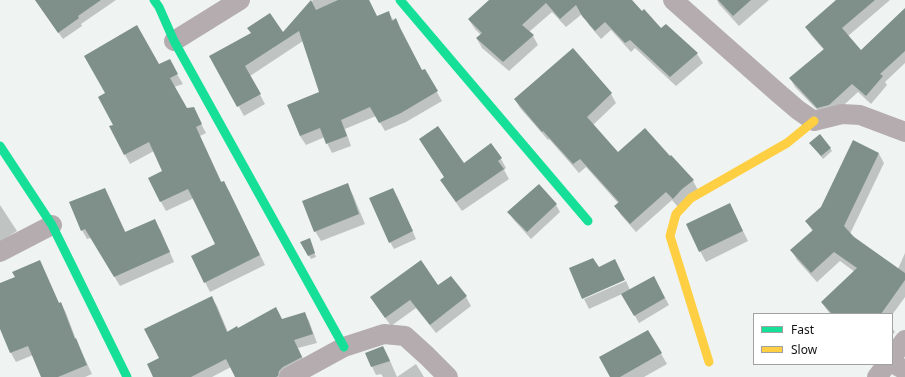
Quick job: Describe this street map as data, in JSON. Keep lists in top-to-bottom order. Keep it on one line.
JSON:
{"legend":["Fast","Slow"]}
